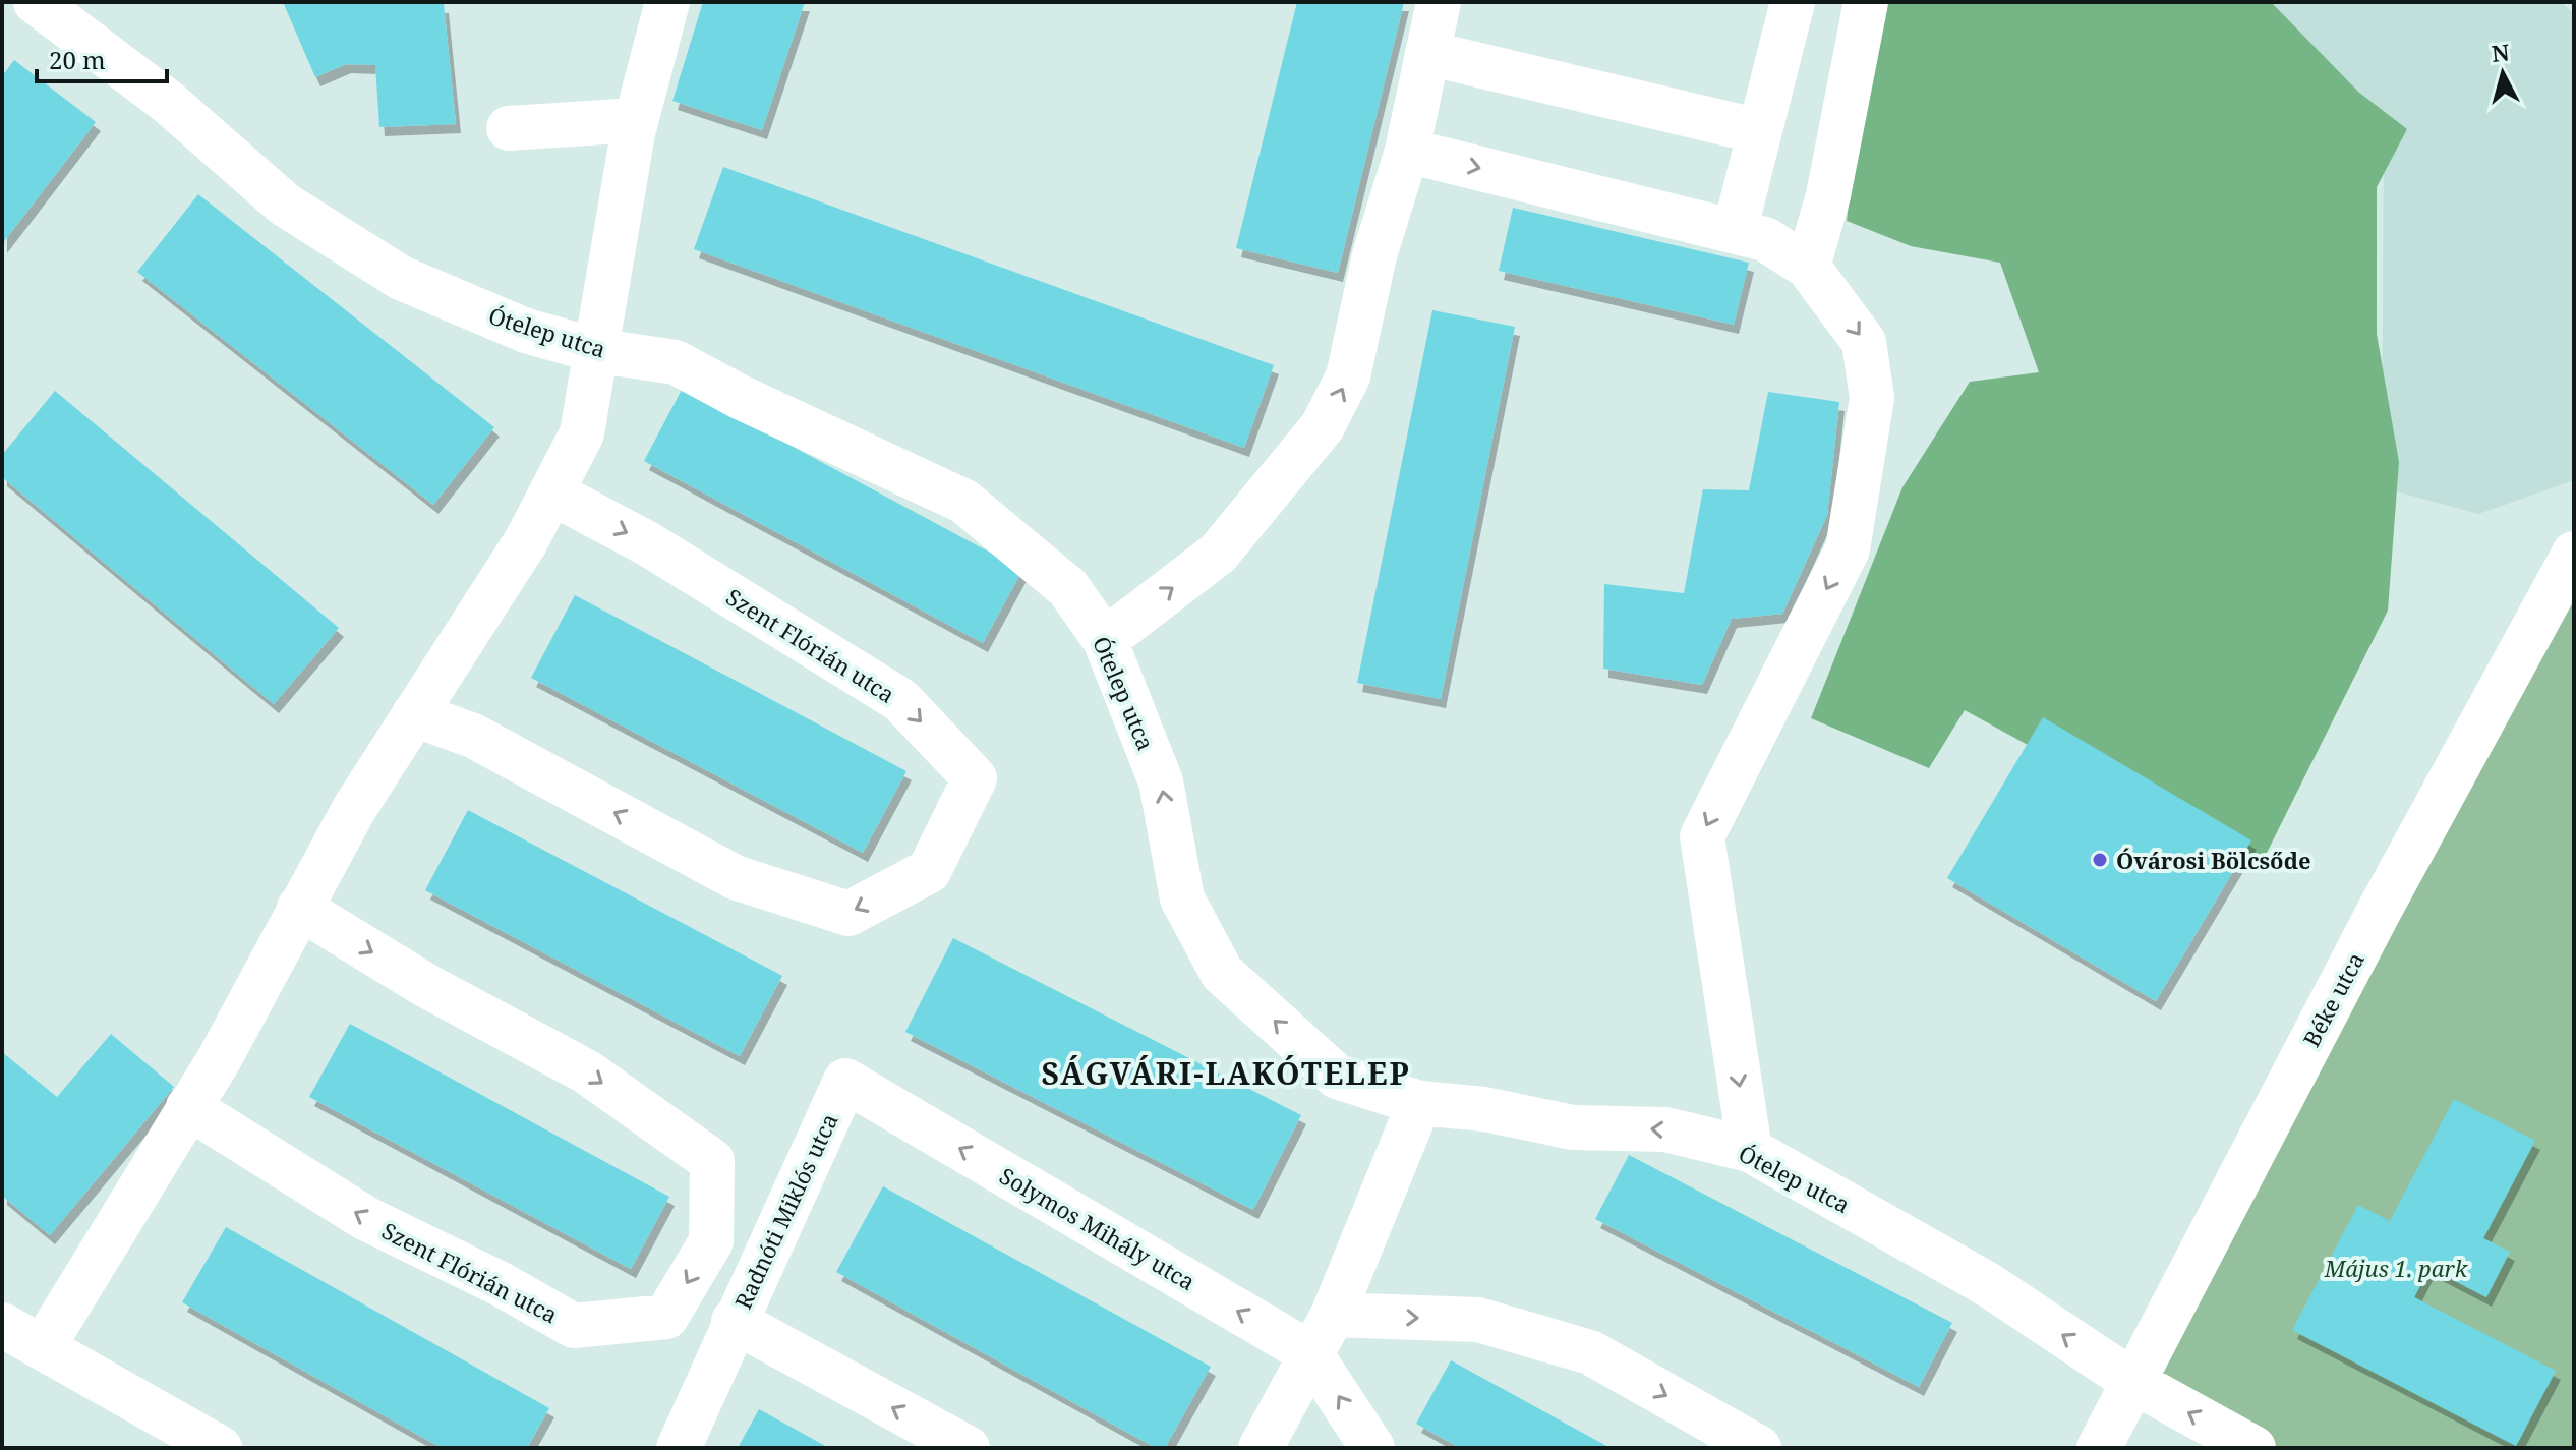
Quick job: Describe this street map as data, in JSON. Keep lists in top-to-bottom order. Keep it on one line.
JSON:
{"streets":{"street":["Ótelep utca","Szent Flórián utca","Béke utca","Radnóti Miklós utca","Solymos Mihály utca"]},"crossings":[["Ótelep utca","Béke utca"],["Radnóti Miklós utca","Solymos Mihály utca"]],"one_way":["Ótelep utca","Radnóti Miklós utca","Solymos Mihály utca"],"districts":["SÁGVÁRI-LAKÓTELEP"],"parks":["Május 1. park"],"places":["Óvárosi Bölcsőde"],"scale_bar":"20 m","north":"top"}
